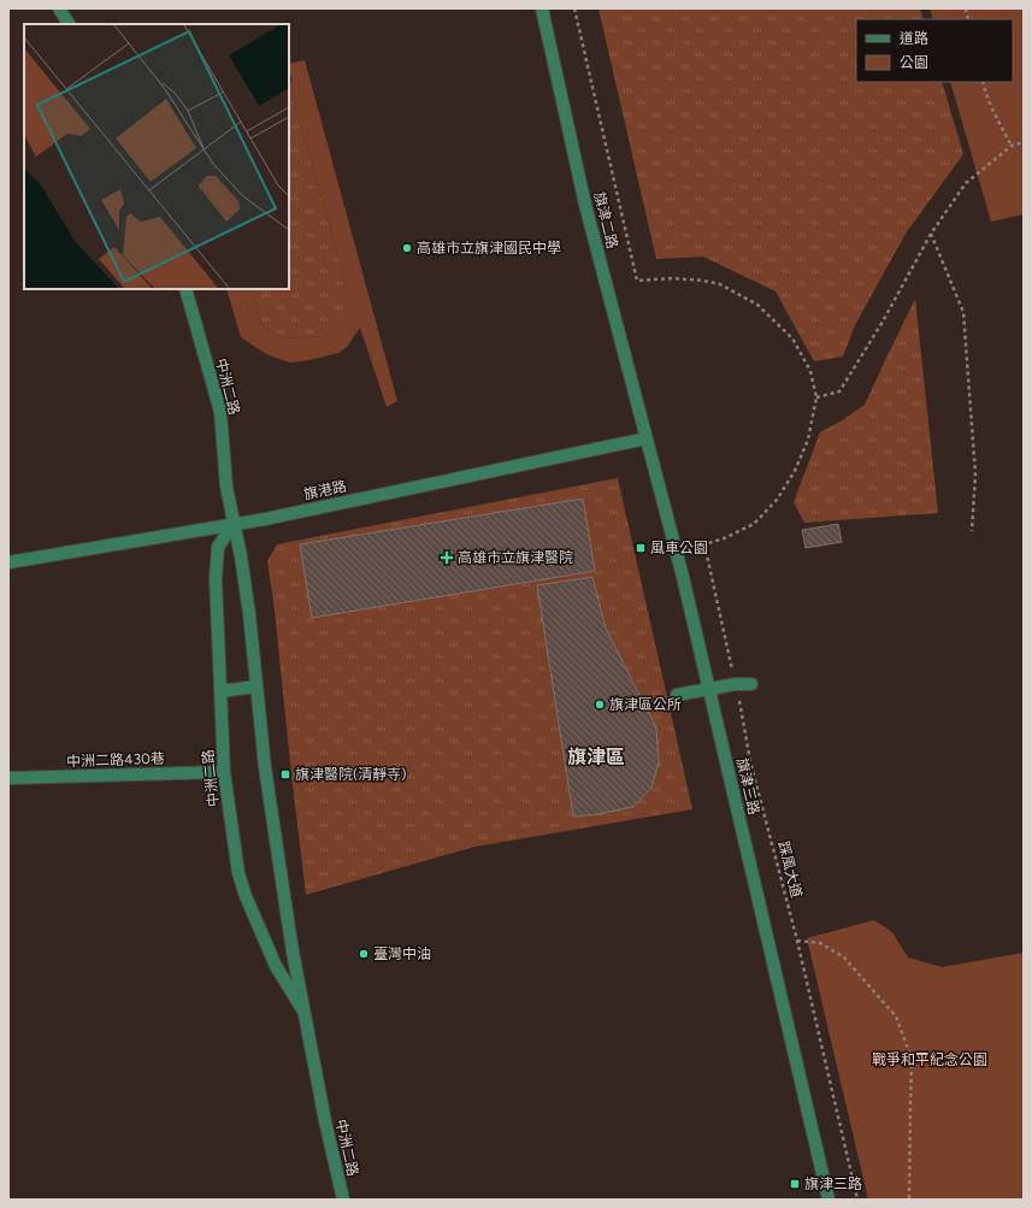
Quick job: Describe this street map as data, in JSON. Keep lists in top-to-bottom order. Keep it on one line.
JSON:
{"streets":{"street":["旗津二路","中洲二路","旗港路","中洲二路430巷","旗津三路"],"path":["踩風大道"]},"crossings":[["旗津二路","旗港路"],["旗津二路","旗津三路"],["中洲二路","旗港路"],["中洲二路","中洲二路430巷"],["旗港路","旗津三路"]],"districts":["旗津區"],"parks":["戰爭和平紀念公園"],"places":{"other":["高雄市立旗津國民中學","旗津區公所","臺灣中油"],"transit":["風車公園","旗津醫院(清靜寺)","旗津三路"],"health":["高雄市立旗津醫院"]},"legend":["道路","公園"]}
